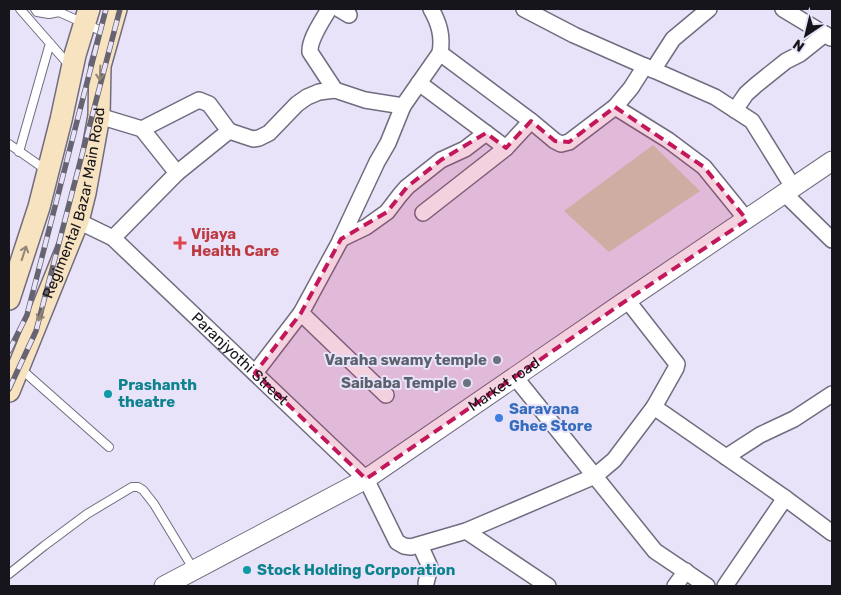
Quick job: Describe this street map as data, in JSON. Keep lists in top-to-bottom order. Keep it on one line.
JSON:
{"streets":{"main road":["Regimental Bazar Main Road"],"street":["Paranjyothi Street","Market road"]},"crossings":[["Regimental Bazar Main Road","Paranjyothi Street"],["Paranjyothi Street","Market road"]],"places":{"health":["Vijaya Health Care"],"other":["Varaha swamy temple","Saibaba Temple","Prashanth theatre","Saravana Ghee Store","Stock Holding Corporation"]},"north":"bottom left"}
